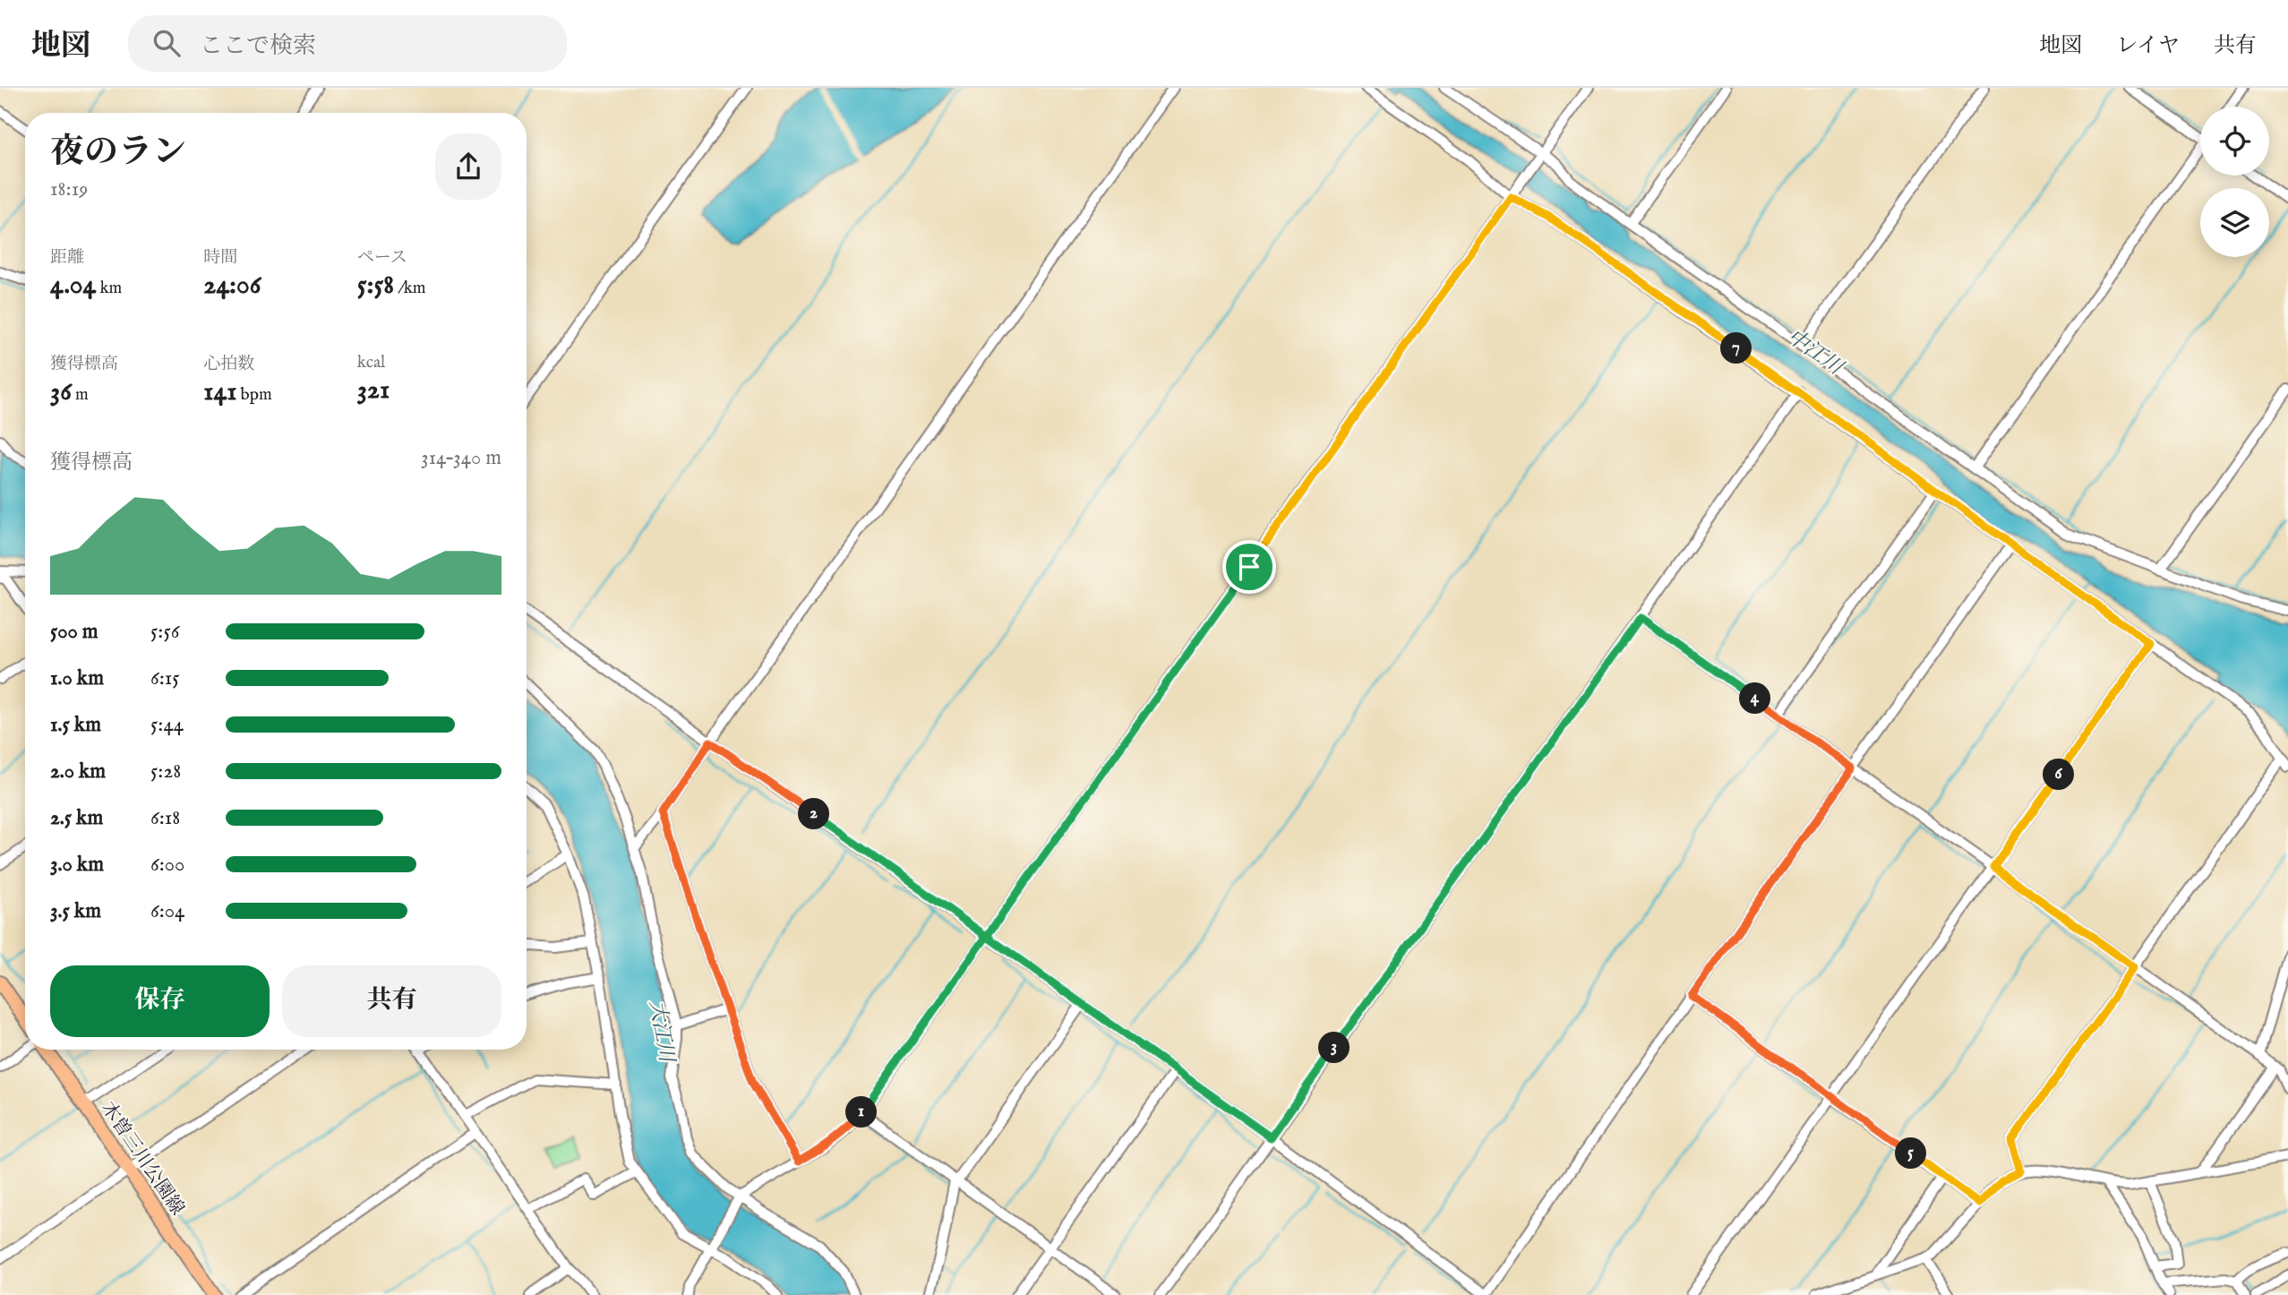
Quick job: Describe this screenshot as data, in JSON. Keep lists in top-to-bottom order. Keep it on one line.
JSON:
{"streets":{"main road":["木曽三川公園線"]},"water":["中江川","大江川"],"page":{"header":"地図","search":"ここで検索","nav":["地図","レイヤ","共有"],"heading":["夜のラン","18:19"],"stats":[["距離","4.04 km"],["時間","24:06"],["ペース","5:58 /km"],["獲得標高","36 m"],["心拍数","141 bpm"],["kcal","321"]],"pins":["7","4","6","2","3","1","5"],"chart":["獲得標高","314–340 m"],"list":[{"name":"500 m","note":"5:56"},{"name":"1.0 km","note":"6:15"},{"name":"1.5 km","note":"5:44"},{"name":"2.0 km","note":"5:28"},{"name":"2.5 km","note":"6:18"},{"name":"3.0 km","note":"6:00"},{"name":"3.5 km","note":"6:04"}],"buttons":["保存","共有"]}}
